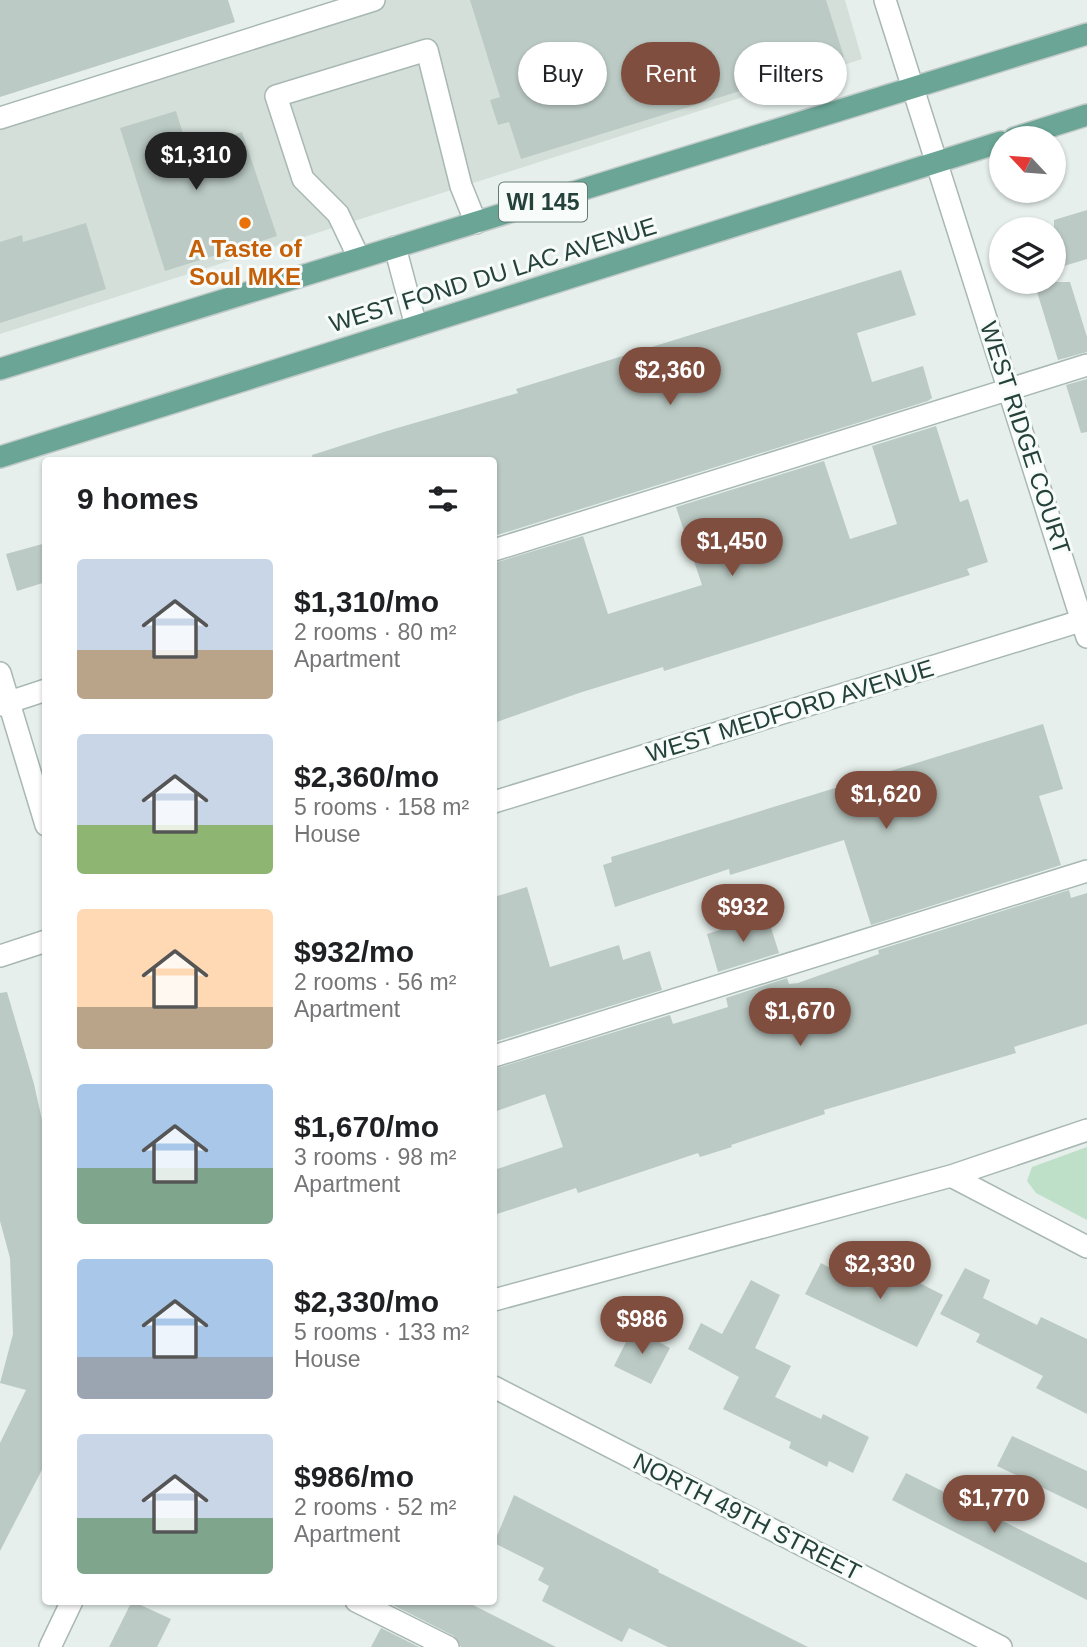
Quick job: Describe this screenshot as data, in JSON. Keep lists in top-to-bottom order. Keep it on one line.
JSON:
{"streets":{"main road":["WI 145","WEST FOND DU LAC AVENUE"],"street":["WEST RIDGE COURT","WEST MEDFORD AVENUE","NORTH 49TH STREET"]},"crossings":[["WI 145","WEST RIDGE COURT"],["WEST FOND DU LAC AVENUE","WEST RIDGE COURT"],["WEST RIDGE COURT","WEST MEDFORD AVENUE"]],"places":["A Taste of Soul MKE"],"north":"top left","page":{"chip":["Buy","Rent","Filters"],"price":["$1,310","$2,360","$1,450","$1,620","$932","$1,670","$2,330","$986","$1,770"],"heading":"9 homes","list":[{"name":"$1,310/mo","note":"2 rooms · 80 m² · Apartment"},{"name":"$2,360/mo","note":"5 rooms · 158 m² · House"},{"name":"$932/mo","note":"2 rooms · 56 m² · Apartment"},{"name":"$1,670/mo","note":"3 rooms · 98 m² · Apartment"},{"name":"$2,330/mo","note":"5 rooms · 133 m² · House"},{"name":"$986/mo","note":"2 rooms · 52 m² · Apartment"}]}}
